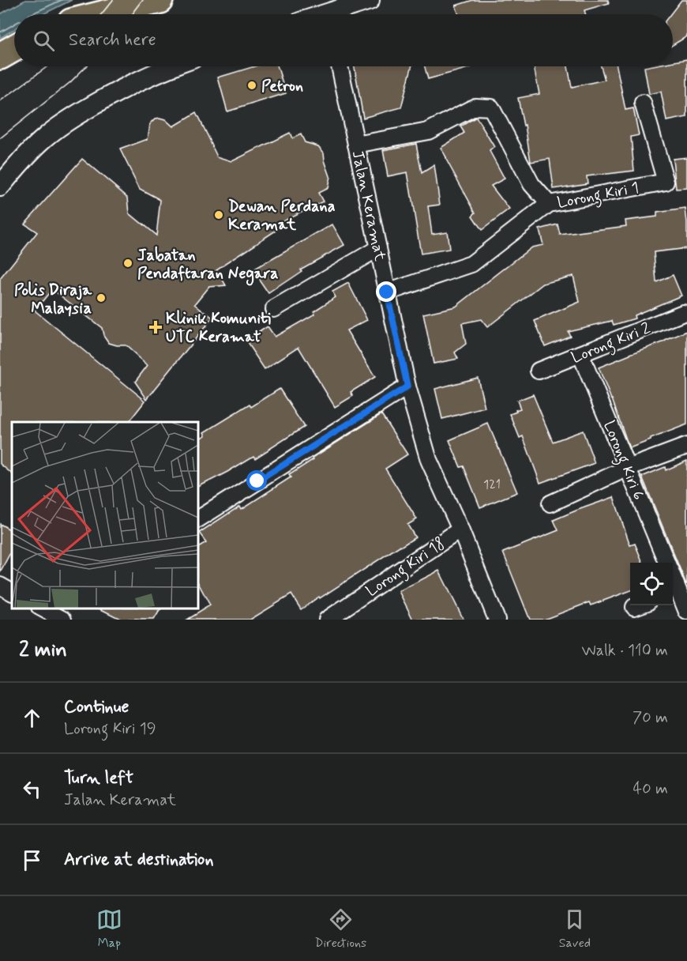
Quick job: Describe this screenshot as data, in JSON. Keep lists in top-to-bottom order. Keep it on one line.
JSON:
{"streets":{"street":["Lorong Kiri 1","Jalan Keramat","Lorong Kiri 2","Lorong Kiri 6","Lorong Kiri 18"]},"crossings":[["Lorong Kiri 1","Jalan Keramat"],["Jalan Keramat","Lorong Kiri 18"],["Lorong Kiri 2","Lorong Kiri 6"]],"places":{"other":["Petron","Dewan Perdana Keramat","Jabatan Pendaftaran Negara","Polis Diraja Malaysia"],"health":["Klinik Komuniti UTC Keramat"]},"house_numbers":["121"],"page":{"search":"Search here","heading":["2 min","Walk · 110 m"],"list":[["Continue","Lorong Kiri 19","70 m"],["Turn left","Jalan Keramat","40 m"],"Arrive at destination"],"nav":["Map","Directions","Saved"]}}
